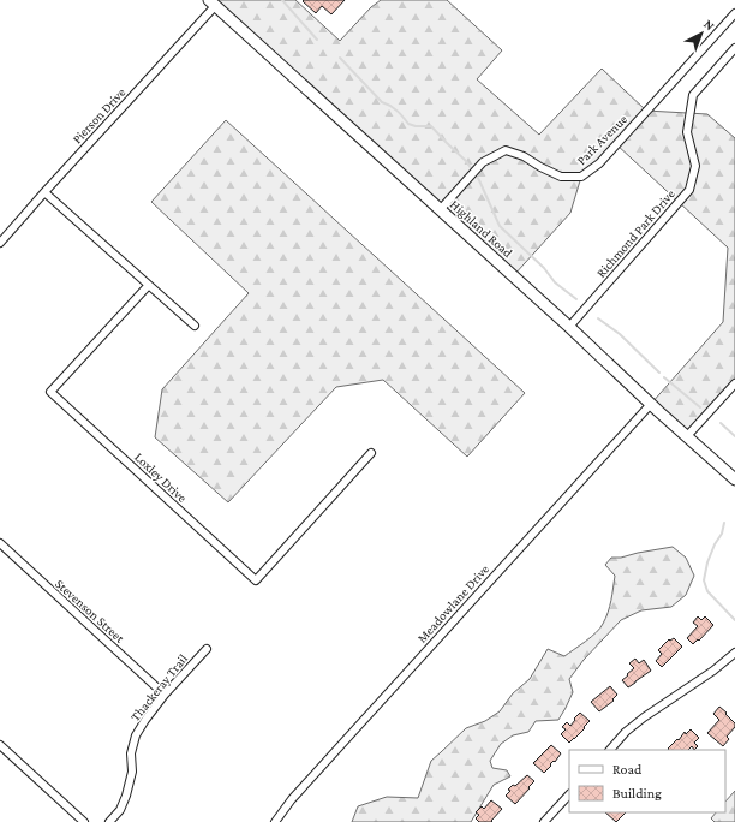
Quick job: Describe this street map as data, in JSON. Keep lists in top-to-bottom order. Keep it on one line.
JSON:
{"streets":{"street":["Pierson Drive","Park Avenue","Highland Road","Richmond Park Drive","Loxley Drive","Meadowlane Drive","Stevenson Street","Thackeray Trail"]},"crossings":[["Pierson Drive","Highland Road"],["Park Avenue","Highland Road"],["Highland Road","Richmond Park Drive"],["Highland Road","Meadowlane Drive"],["Stevenson Street","Thackeray Trail"]],"legend":["Road","Building"],"north":"top right"}
